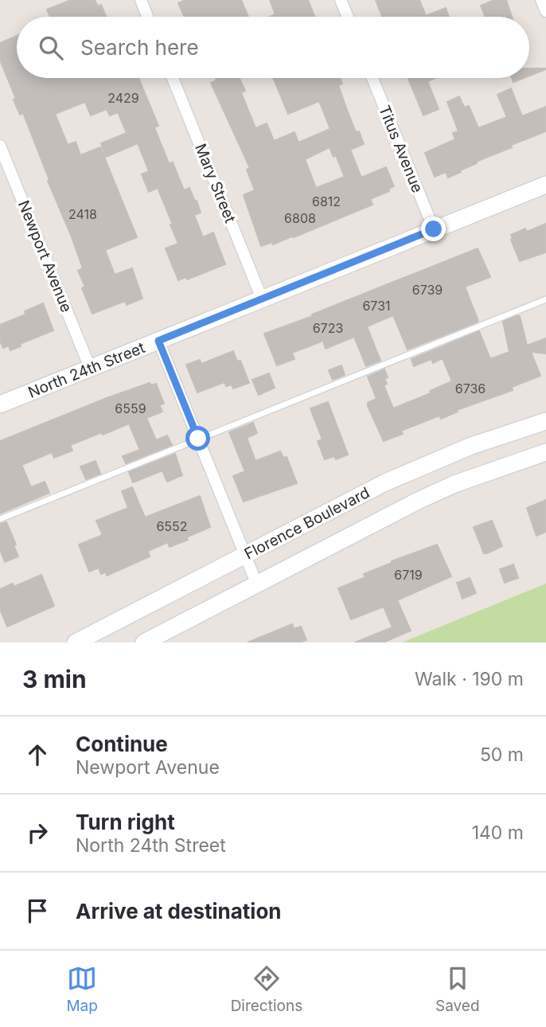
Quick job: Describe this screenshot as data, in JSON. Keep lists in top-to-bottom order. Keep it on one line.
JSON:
{"streets":{"street":["Titus Avenue","Mary Street","Newport Avenue","North 24th Street","Florence Boulevard"]},"crossings":[["Titus Avenue","North 24th Street"],["Mary Street","North 24th Street"],["Newport Avenue","North 24th Street"]],"house_numbers":["2429","6812","2418","6808","6739","6731","6723","6736","6559","6552","6719"],"page":{"search":"Search here","heading":["3 min","Walk · 190 m"],"list":[["Continue","Newport Avenue","50 m"],["Turn right","North 24th Street","140 m"],"Arrive at destination"],"nav":["Map","Directions","Saved"]}}
